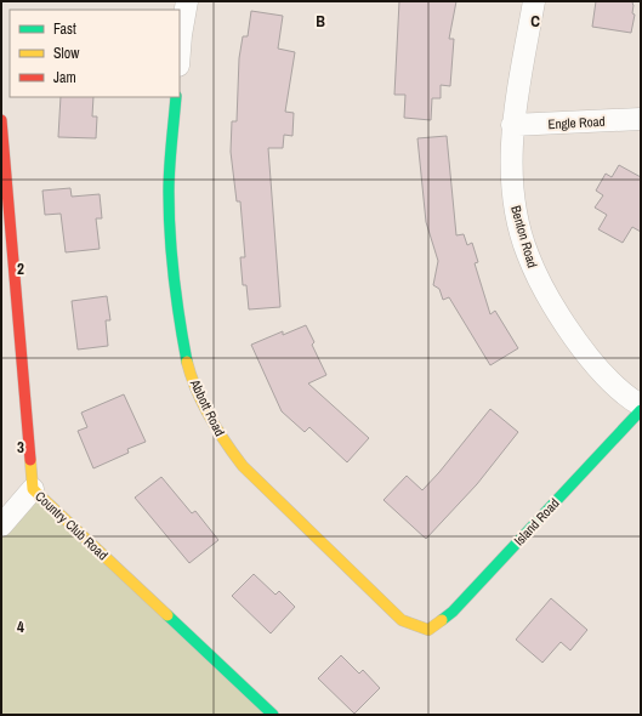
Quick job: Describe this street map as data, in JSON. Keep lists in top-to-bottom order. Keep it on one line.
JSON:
{"streets":{"street":["Engle Road","Benton Road","Abbott Road","Island Road","Country Club Road"]},"crossings":[["Engle Road","Benton Road"],["Abbott Road","Island Road"]],"legend":["Fast","Slow","Jam"],"grid":{"columns":["B","C"],"rows":["2","3","4"]}}
